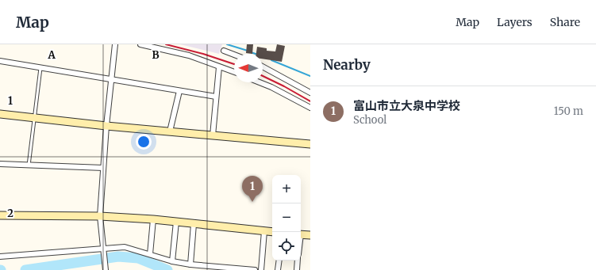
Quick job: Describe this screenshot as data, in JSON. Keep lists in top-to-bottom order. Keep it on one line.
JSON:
{"north":"left","page":{"header":"Map","nav":["Map","Layers","Share"],"heading":"Nearby","list":[{"mark":"1","name":"富山市立大泉中学校","note":"School","value":"150 m"}],"map_buttons":["+","−"],"pins":"1"},"grid":{"columns":["A","B"],"rows":["1","2"]}}
